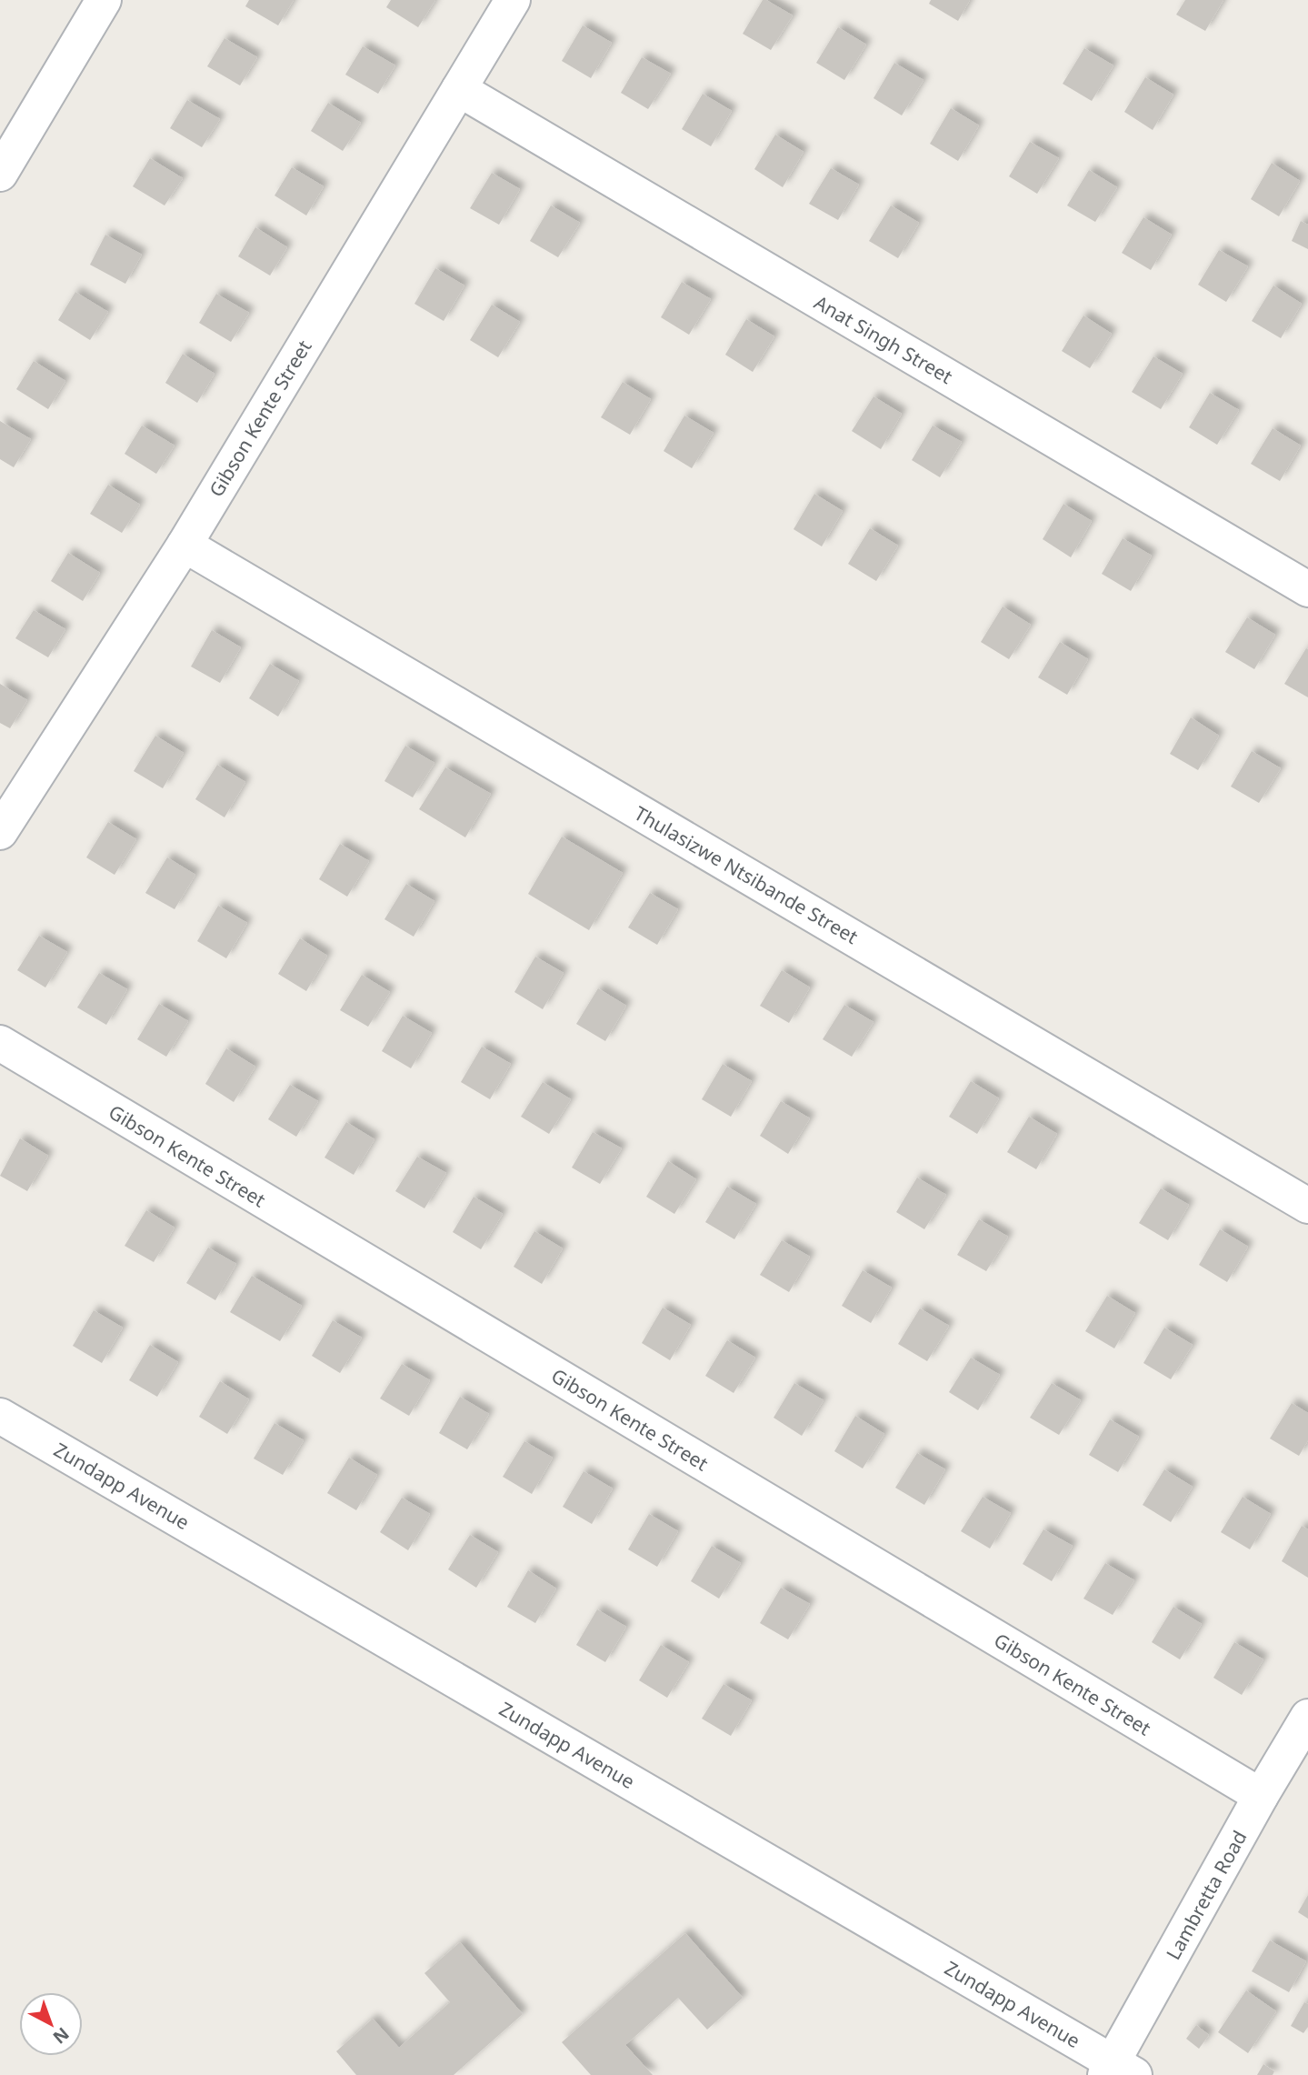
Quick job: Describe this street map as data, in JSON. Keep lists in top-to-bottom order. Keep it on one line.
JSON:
{"streets":{"street":["Anat Singh Street","Gibson Kente Street","Thulasizwe Ntsibande Street","Zundapp Avenue","Lambretta Road"]},"crossings":[["Anat Singh Street","Gibson Kente Street"],["Gibson Kente Street","Thulasizwe Ntsibande Street"],["Gibson Kente Street","Lambretta Road"],["Zundapp Avenue","Lambretta Road"]],"north":"bottom right"}
